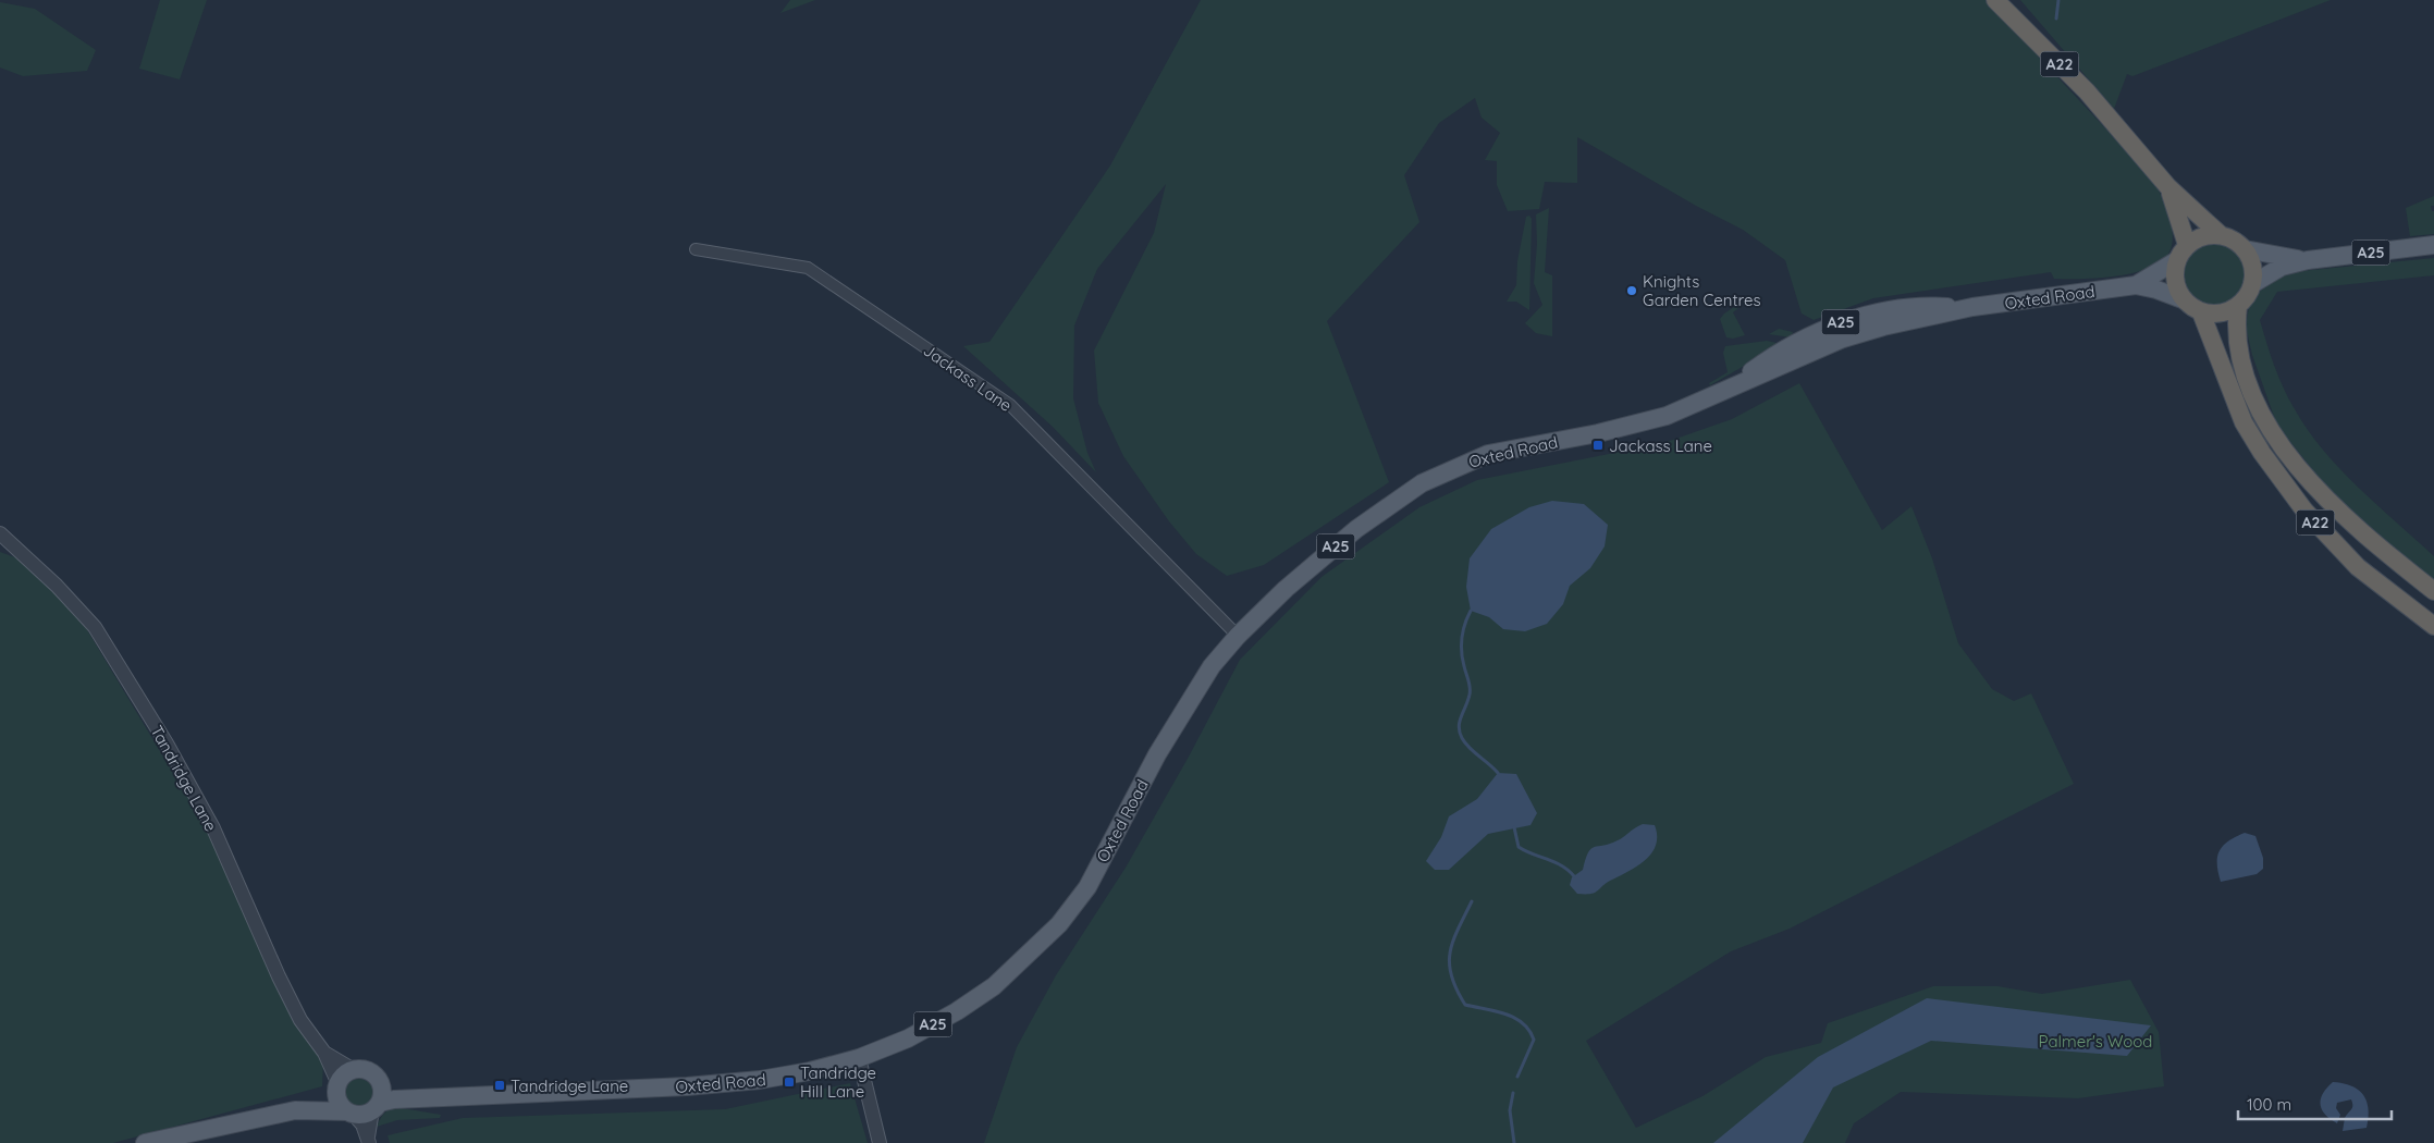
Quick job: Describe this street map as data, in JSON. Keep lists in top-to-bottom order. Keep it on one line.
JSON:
{"streets":{"highway":["A22"],"main road":["A25","Oxted Road"],"street":["Jackass Lane","Tandridge Lane"]},"crossings":[["A22","A25"],["A22","Oxted Road"],["A25","Oxted Road"],["Oxted Road","Jackass Lane"],["Oxted Road","Tandridge Lane"]],"parks":["Palmer's Wood"],"places":{"other":["Knights Garden Centres"],"transit":["Jackass Lane","Tandridge Hill Lane","Tandridge Lane"]},"scale_bar":"100 m"}
